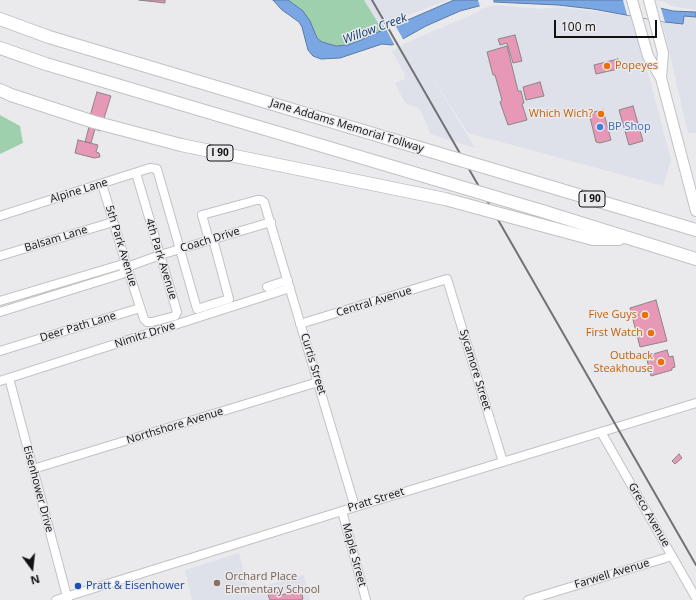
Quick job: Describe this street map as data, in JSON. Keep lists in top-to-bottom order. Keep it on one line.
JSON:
{"streets":{"highway":["Jane Addams Memorial Tollway","I 90"],"street":["Alpine Lane","Balsam Lane","Coach Drive","5th Park Avenue","4th Park Avenue","Central Avenue","Deer Path Lane","Nimitz Drive","Curtis Street","Sycamore Street","Northshore Avenue","Eisenhower Drive","Pratt Street","Greco Avenue","Maple Street","Farwell Avenue"]},"crossings":[["Alpine Lane","Coach Drive"],["Alpine Lane","5th Park Avenue"],["Alpine Lane","4th Park Avenue"],["Balsam Lane","5th Park Avenue"],["Coach Drive","5th Park Avenue"],["Coach Drive","4th Park Avenue"],["Coach Drive","Curtis Street"],["5th Park Avenue","4th Park Avenue"],["5th Park Avenue","Deer Path Lane"],["4th Park Avenue","Deer Path Lane"],["Central Avenue","Curtis Street"],["Central Avenue","Sycamore Street"],["Nimitz Drive","Curtis Street"],["Nimitz Drive","Eisenhower Drive"],["Curtis Street","Northshore Avenue"],["Curtis Street","Pratt Street"],["Sycamore Street","Pratt Street"],["Northshore Avenue","Eisenhower Drive"],["Eisenhower Drive","Pratt Street"],["Pratt Street","Greco Avenue"],["Pratt Street","Maple Street"],["Greco Avenue","Farwell Avenue"]],"water":["Willow Creek"],"places":["Popeyes","Which Wich?","BP Shop","Five Guys","First Watch","Outback Steakhouse","Orchard Place Elementary School","Pratt & Eisenhower"],"scale_bar":"100 m","north":"bottom"}
